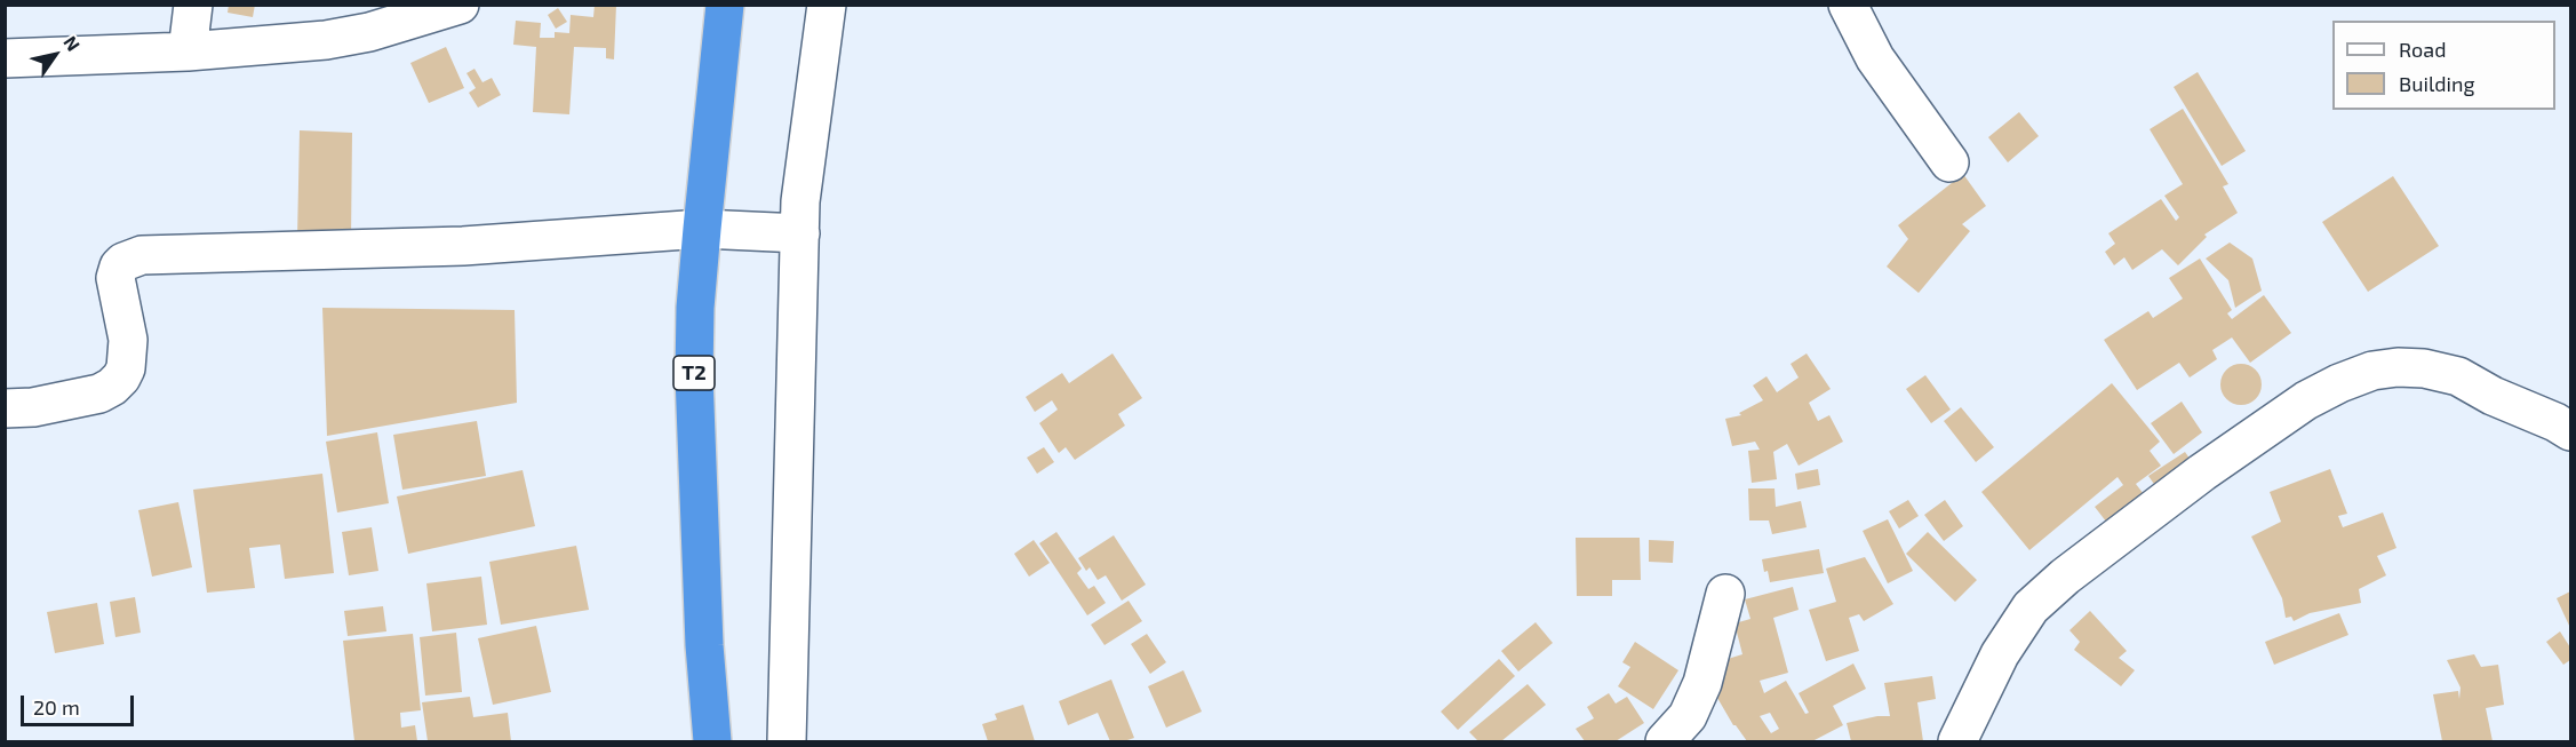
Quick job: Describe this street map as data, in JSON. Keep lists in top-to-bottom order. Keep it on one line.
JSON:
{"streets":{"highway":["T2"]},"legend":["Road","Building"],"scale_bar":"20 m","north":"top right"}
